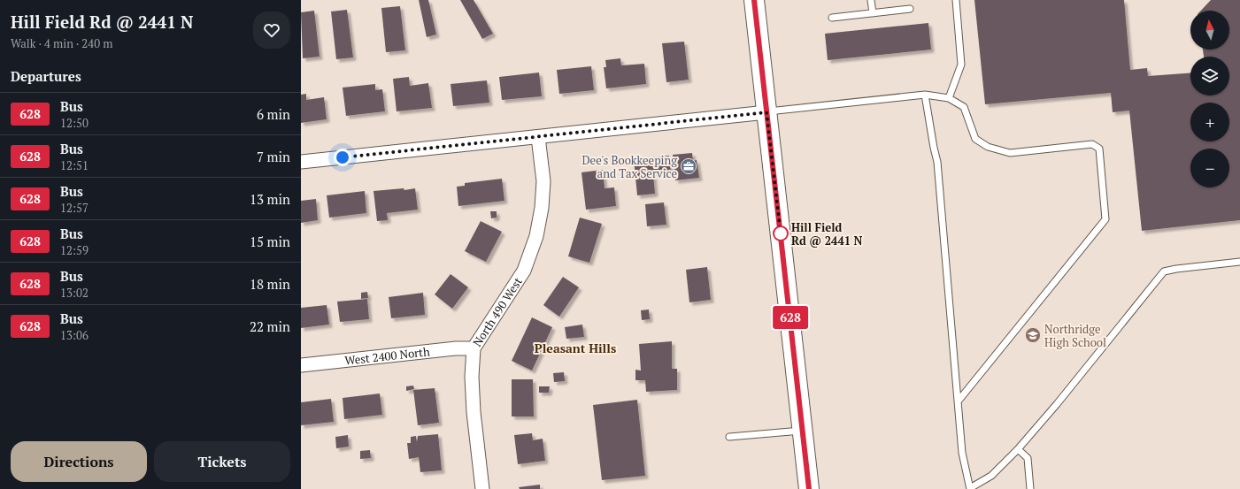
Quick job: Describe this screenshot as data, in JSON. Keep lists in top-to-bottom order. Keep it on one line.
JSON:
{"streets":{"street":["North 490 West","West 2400 North"]},"crossings":[["North 490 West","West 2400 North"]],"districts":["Pleasant Hills"],"places":{"office":["Dee's Bookkeeping and Tax Service"],"other":["Hill Field Rd @ 2441 N"],"school or university":["Northridge High School"]},"lines":["bus line 628"],"north":"top","page":{"heading":[["Hill Field Rd @ 2441 N","Walk · 4 min · 240 m"],"Departures"],"on_map":"628","map_buttons":["+","−"],"list":[{"mark":"628","name":"Bus","note":"12:50","value":"6 min"},{"mark":"628","name":"Bus","note":"12:51","value":"7 min"},{"mark":"628","name":"Bus","note":"12:57","value":"13 min"},{"mark":"628","name":"Bus","note":"12:59","value":"15 min"},{"mark":"628","name":"Bus","note":"13:02","value":"18 min"},{"mark":"628","name":"Bus","note":"13:06","value":"22 min"}],"buttons":["Directions","Tickets"]}}
